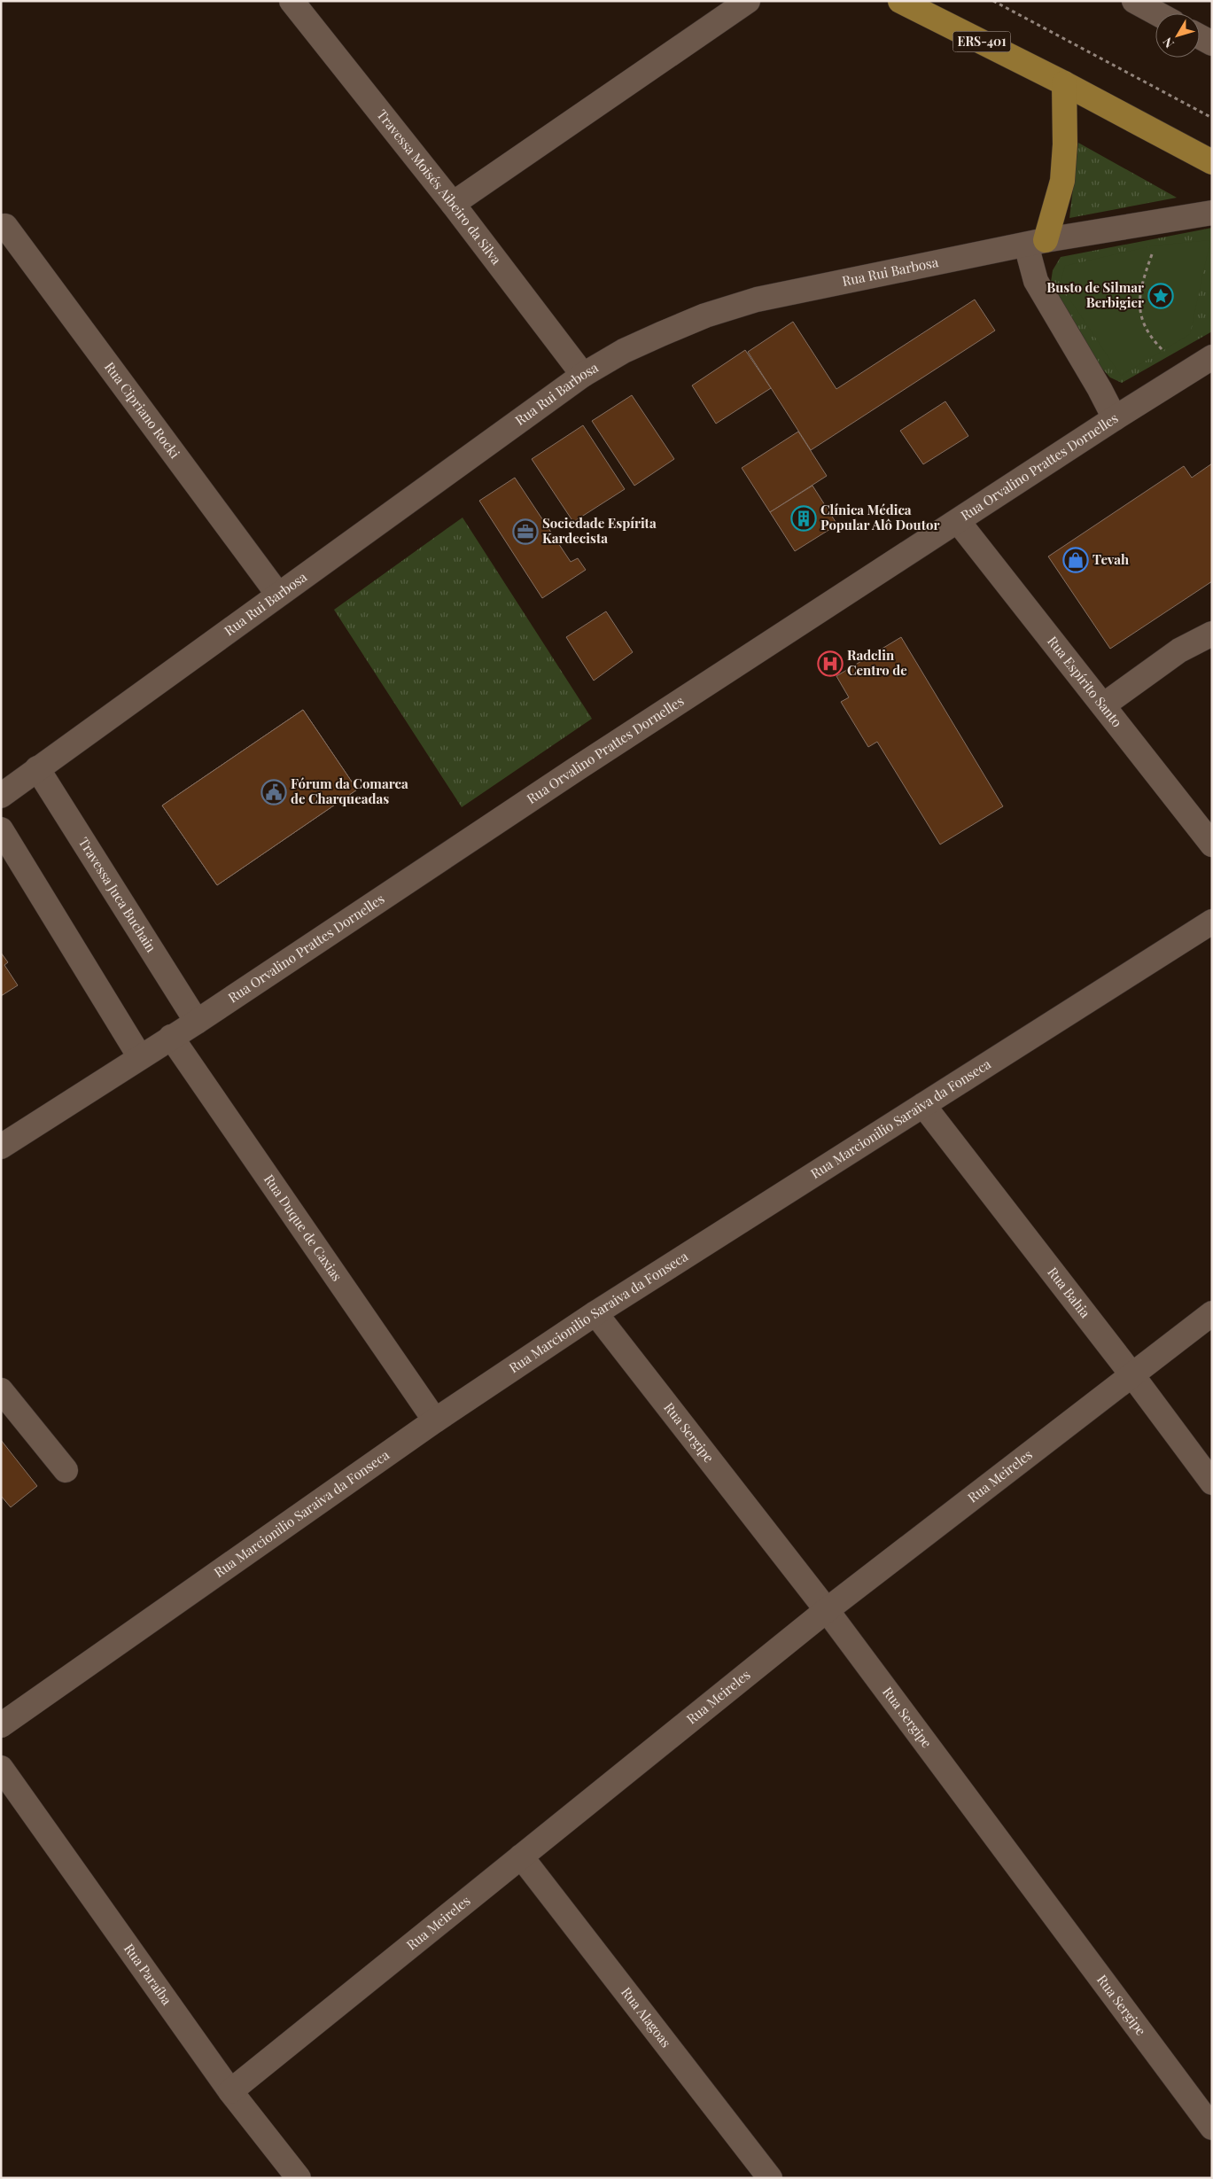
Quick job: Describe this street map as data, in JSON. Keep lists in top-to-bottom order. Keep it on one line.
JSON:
{"streets":{"main road":["ERS-401"],"street":["Travessa Moisés Aibeiro da Silva","Rua Rui Barbosa","Rua Cipriano Rocki","Rua Orvalino Prattes Dornelles","Rua Espírito Santo","Travessa Juca Buchain","Rua Marcionilio Saraiva da Fonseca","Rua Duque de Caxias","Rua Bahia","Rua Sergipe","Rua Meireles","Rua Paraíba","Rua Alagoas"]},"crossings":[["Travessa Moisés Aibeiro da Silva","Rua Rui Barbosa"],["Rua Rui Barbosa","Rua Cipriano Rocki"],["Rua Rui Barbosa","Travessa Juca Buchain"],["Rua Orvalino Prattes Dornelles","Rua Espírito Santo"],["Rua Orvalino Prattes Dornelles","Travessa Juca Buchain"],["Rua Orvalino Prattes Dornelles","Rua Duque de Caxias"],["Rua Marcionilio Saraiva da Fonseca","Rua Duque de Caxias"],["Rua Marcionilio Saraiva da Fonseca","Rua Bahia"],["Rua Marcionilio Saraiva da Fonseca","Rua Sergipe"],["Rua Bahia","Rua Meireles"],["Rua Sergipe","Rua Meireles"],["Rua Meireles","Rua Paraíba"],["Rua Meireles","Rua Alagoas"]],"places":{"place":["Busto de Silmar Berbigier"],"building":["Clínica Médica Popular Alô Doutor"],"office":["Sociedade Espírita Kardecista"],"shop":["Tevah"],"hospital":["Radclin Centro de"],"public building":["Fórum da Comarca de Charqueadas"]},"north":"bottom left"}
